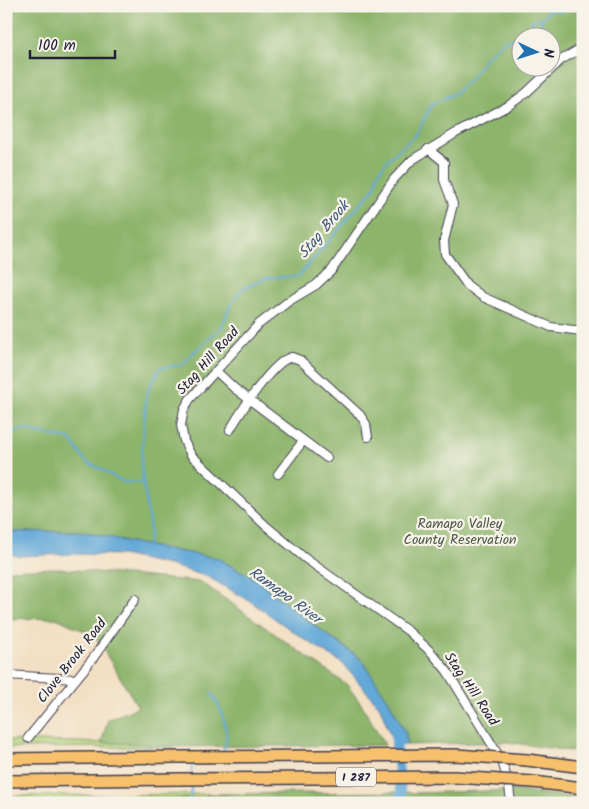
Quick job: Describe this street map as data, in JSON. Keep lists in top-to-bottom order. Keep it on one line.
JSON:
{"streets":{"highway":["I 287"],"street":["Stag Hill Road","Clove Brook Road"]},"water":["Stag Brook","Ramapo River"],"parks":["Ramapo Valley County Reservation"],"scale_bar":"100 m","north":"right"}
